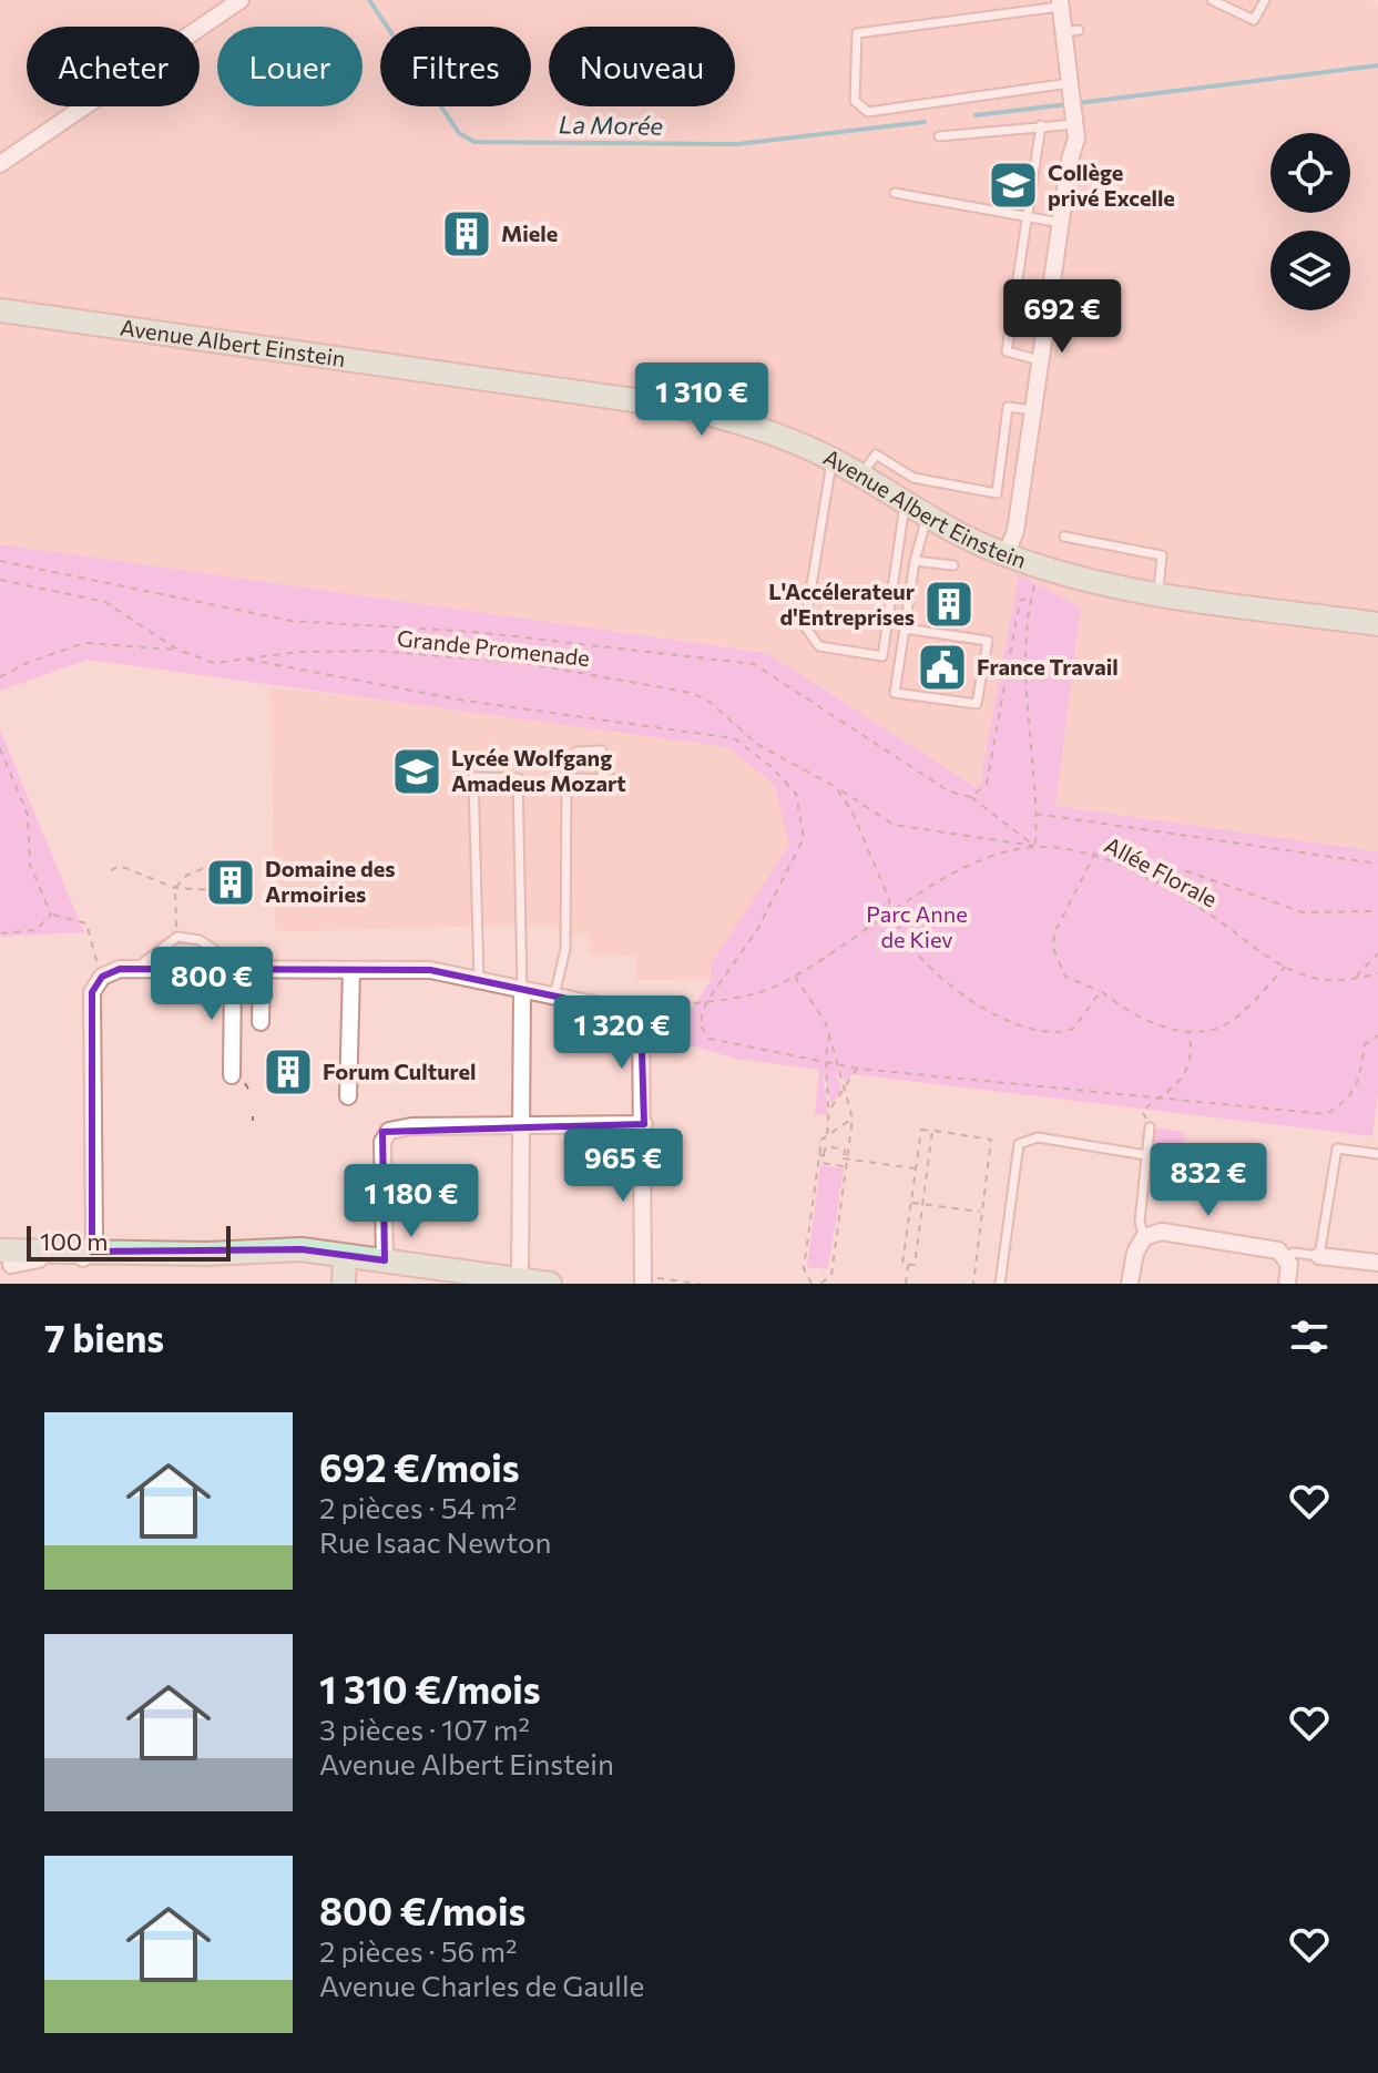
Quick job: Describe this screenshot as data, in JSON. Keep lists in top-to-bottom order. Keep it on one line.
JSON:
{"streets":{"street":["Avenue Albert Einstein"],"path":["Grande Promenade","Allée Florale"]},"crossings":[["Grande Promenade","Allée Florale"]],"water":["La Morée"],"parks":["Parc Anne de Kiev"],"places":{"school or university":["Collège privé Excelle","Lycée Wolfgang Amadeus Mozart"],"building":["Miele","L'Accélerateur d'Entreprises","Domaine des Armoiries","Forum Culturel"],"public building":["France Travail"]},"scale_bar":"100 m","page":{"chip":["Acheter","Louer","Filtres","Nouveau"],"price":["692 €","1 310 €","800 €","1 320 €","965 €","832 €","1 180 €"],"scale":"100 m","heading":"7 biens","list":[{"name":"692 €/mois","note":"2 pièces · 54 m² · Rue Isaac Newton"},{"name":"1 310 €/mois","note":"3 pièces · 107 m² · Avenue Albert Einstein"},{"name":"800 €/mois","note":"2 pièces · 56 m² · Avenue Charles de Gaulle"}]}}
